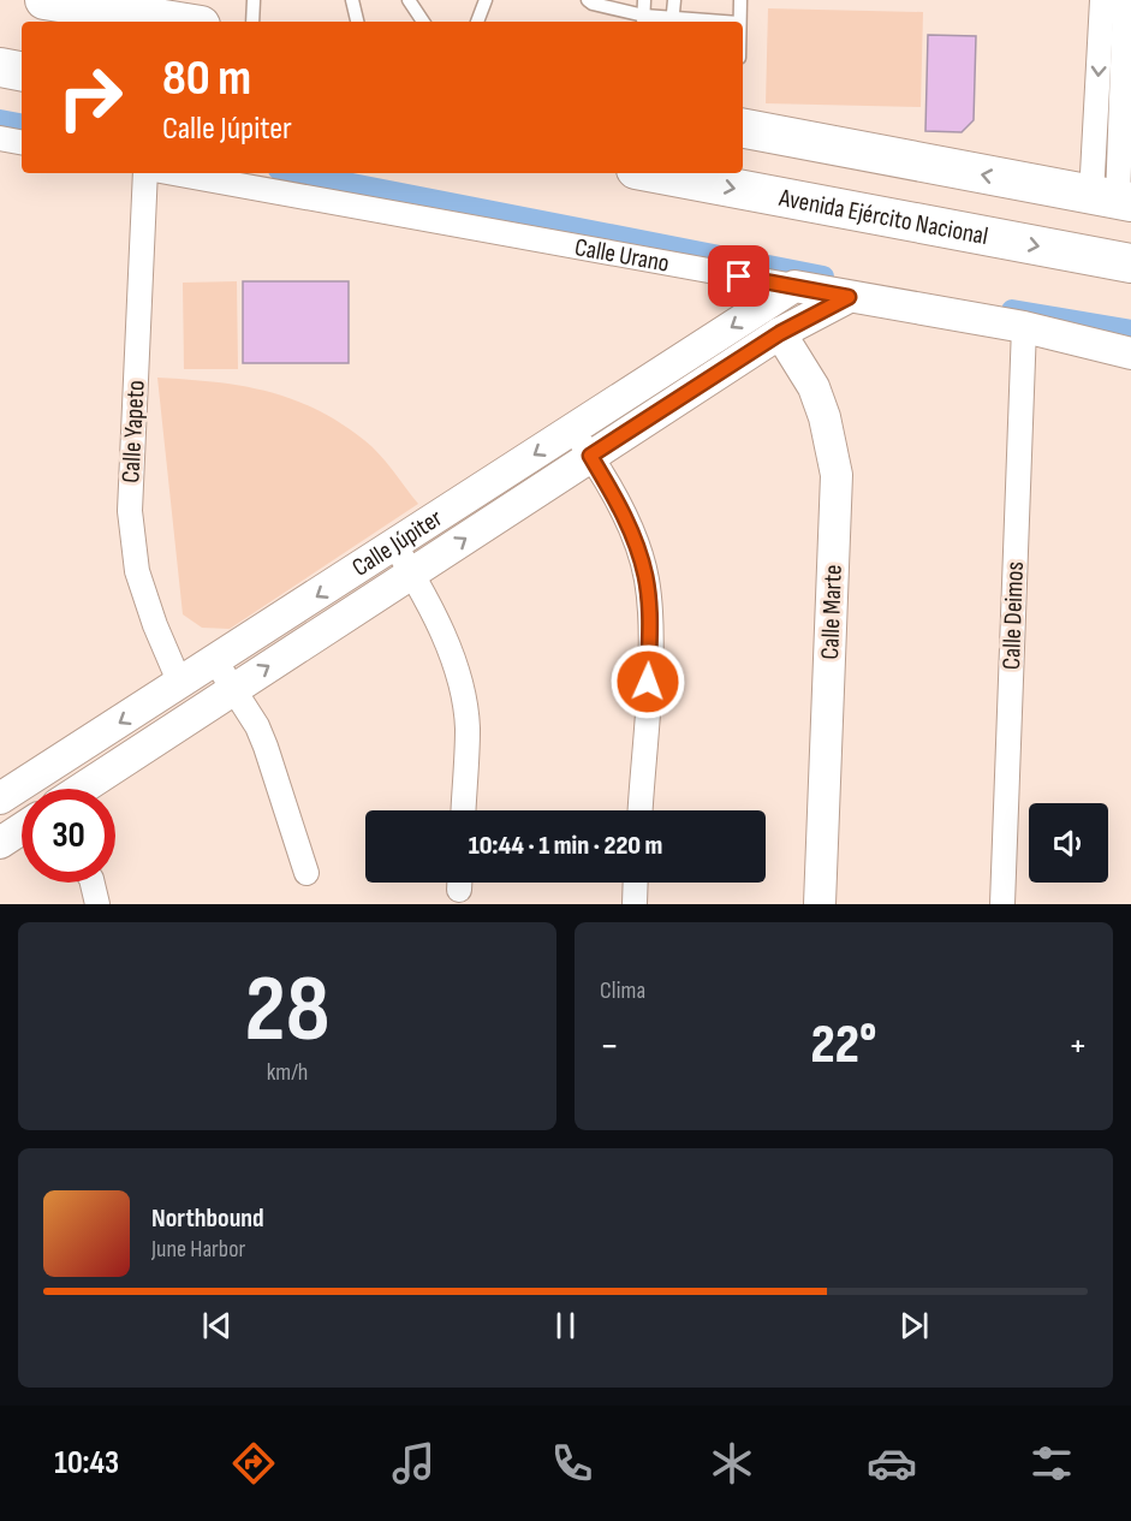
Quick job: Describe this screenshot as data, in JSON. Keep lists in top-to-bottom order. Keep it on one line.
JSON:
{"streets":{"main road":["Avenida Ejército Nacional"],"street":["Calle Urano","Calle Yapeto","Calle Júpiter","Calle Marte","Calle Deimos"]},"crossings":[["Calle Urano","Calle Júpiter"],["Calle Urano","Calle Deimos"],["Calle Yapeto","Calle Júpiter"],["Calle Júpiter","Calle Marte"]],"page":{"turn":["80 m","Calle Júpiter"],"limit":"30","trip":"10:44 · 1 min · 220 m","tile":[["28","km/h"],"Clima"],"heat":["−","22°","+"],"song":["Northbound","June Harbor"],"tabs":"10:43"}}
